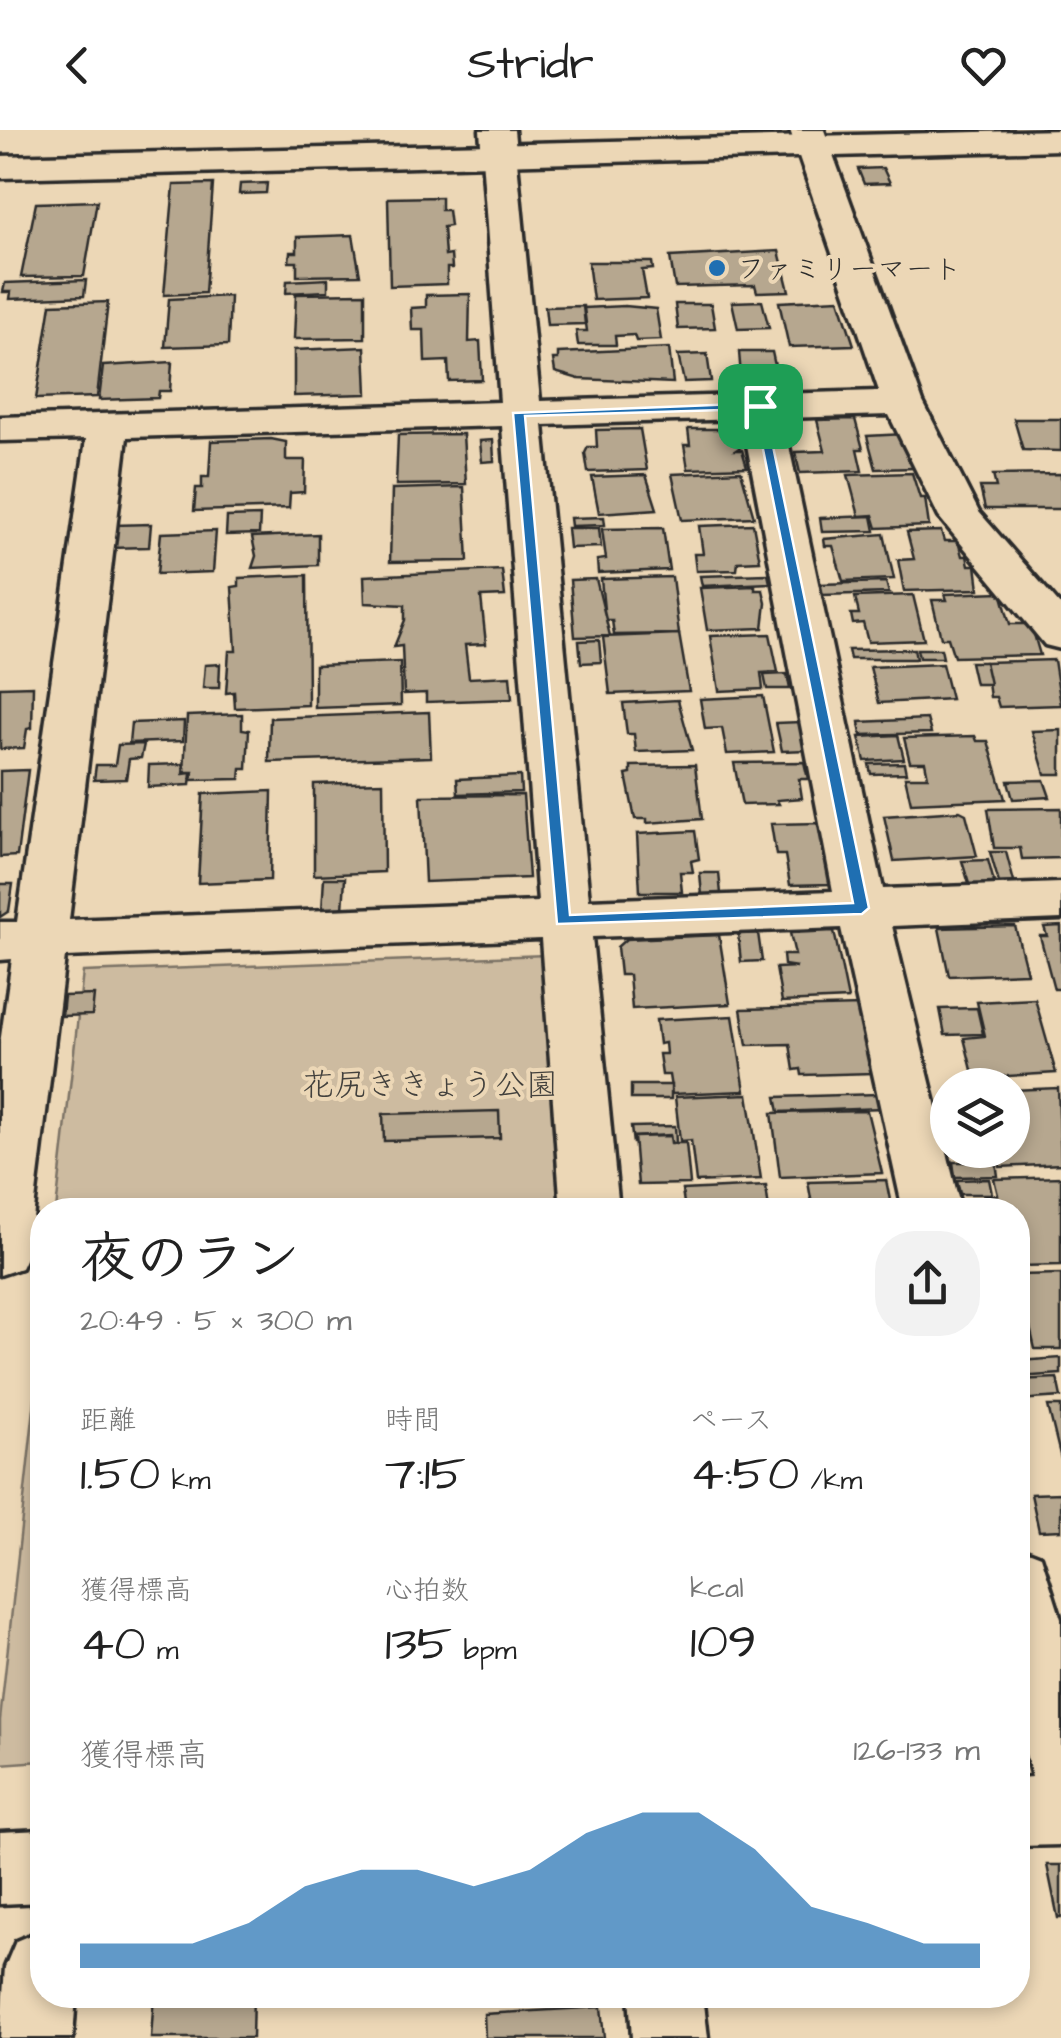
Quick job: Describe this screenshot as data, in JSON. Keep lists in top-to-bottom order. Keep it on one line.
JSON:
{"parks":["花尻ききょう公園"],"places":["ファミリーマート"],"page":{"header":"Stridr","heading":["夜のラン","20:49 · 5 × 300 m"],"stats":[["距離","1.50 km"],["時間","7:15"],["ペース","4:50 /km"],["獲得標高","40 m"],["心拍数","135 bpm"],["kcal","109"]],"chart":["獲得標高","126–133 m"]}}
